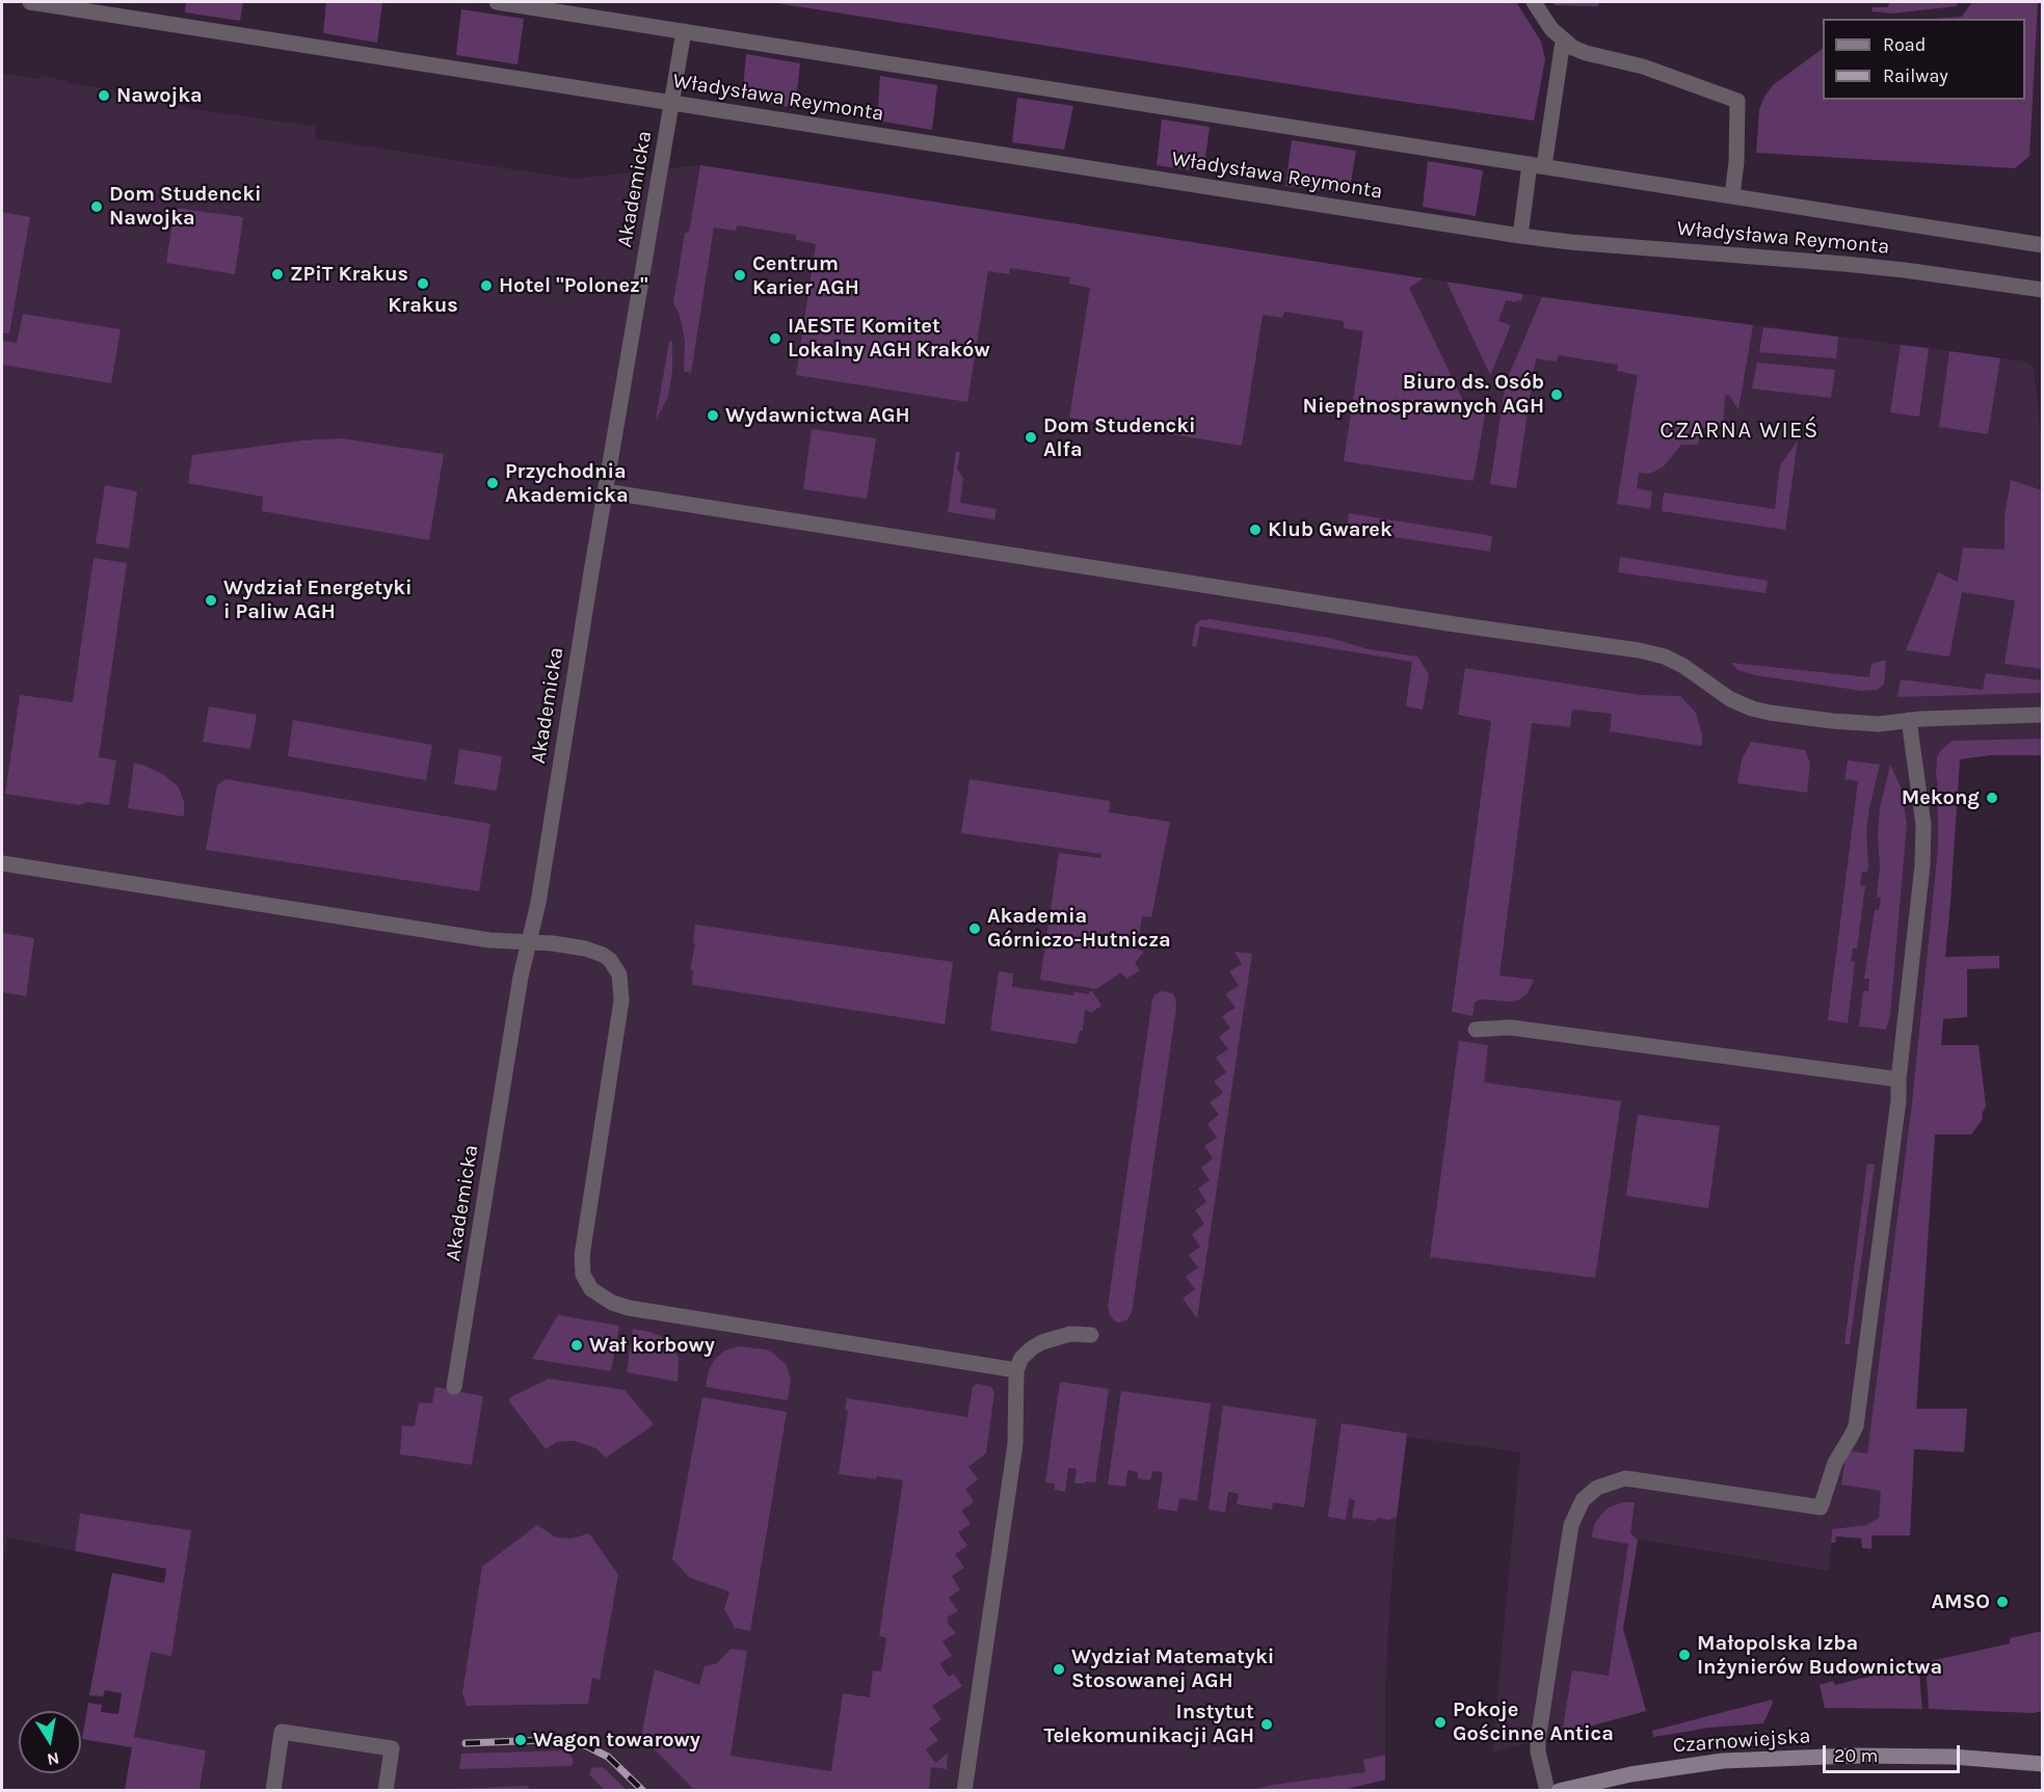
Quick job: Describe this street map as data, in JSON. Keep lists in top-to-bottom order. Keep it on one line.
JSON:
{"streets":{"main road":["Czarnowiejska"],"street":["Władysława Reymonta","Akademicka"]},"crossings":[["Władysława Reymonta","Akademicka"]],"districts":["CZARNA WIEŚ"],"places":["Nawojka","Dom Studencki Nawojka","ZPiT Krakus","Centrum Karier AGH","Krakus","Hotel \"Polonez\"","IAESTE Komitet Lokalny AGH Kraków","Biuro ds. Osób Niepełnosprawnych AGH","Wydawnictwa AGH","Dom Studencki Alfa","Przychodnia Akademicka","Klub Gwarek","Wydział Energetyki i Paliw AGH","Mekong","Akademia Górniczo-Hutnicza","Wał korbowy","AMSO","Małopolska Izba Inżynierów Budownictwa","Wydział Matematyki Stosowanej AGH","Pokoje Gościnne Antica","Instytut Telekomunikacji AGH","Wagon towarowy"],"legend":["Road","Railway"],"scale_bar":"20 m","north":"bottom"}
